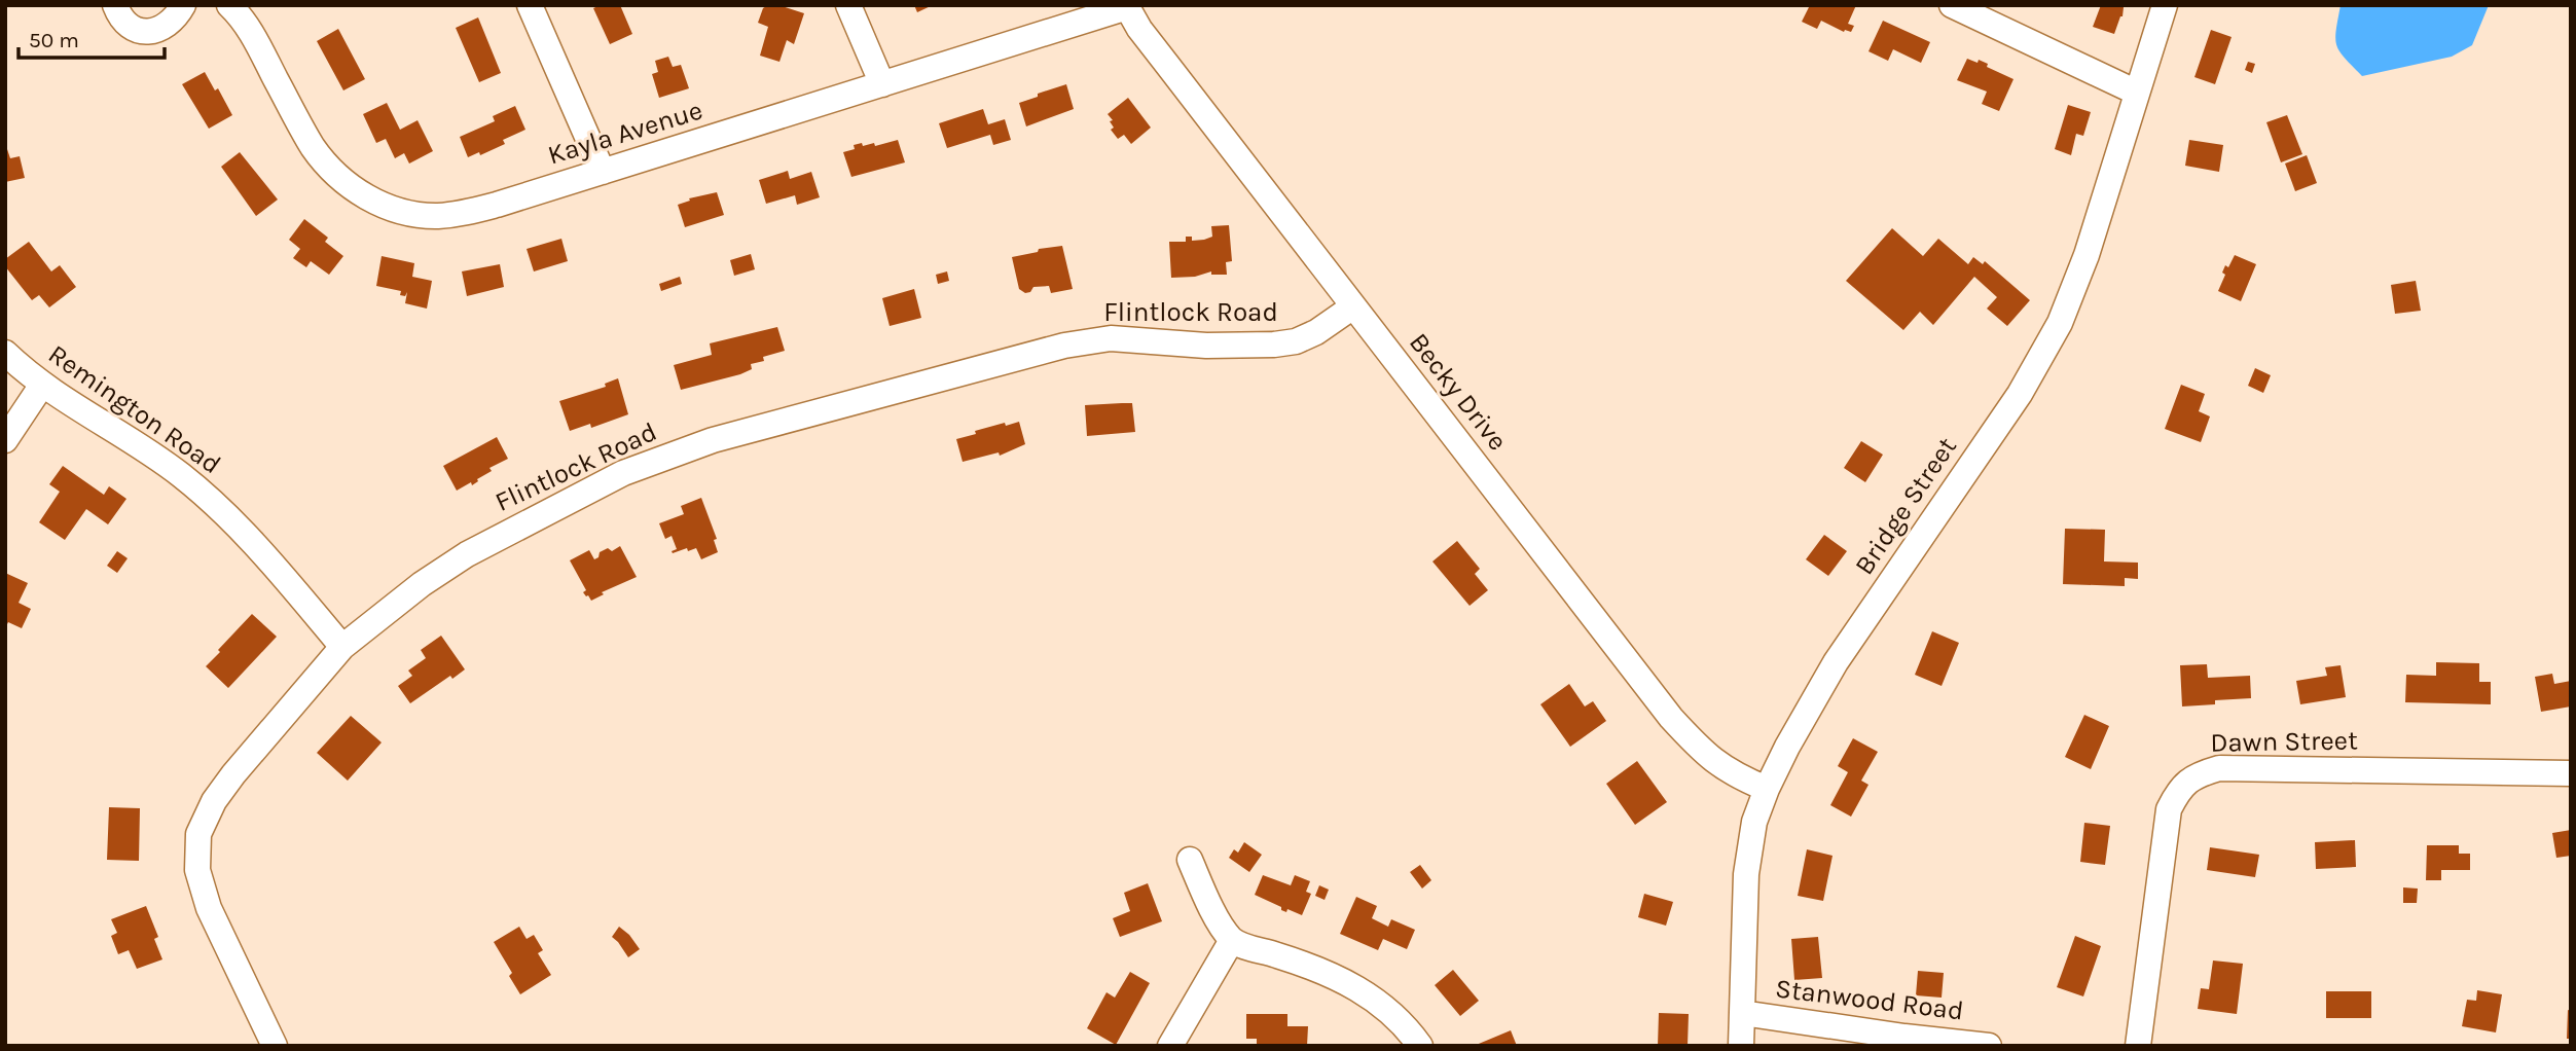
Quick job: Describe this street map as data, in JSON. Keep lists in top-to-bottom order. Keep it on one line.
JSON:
{"streets":{"street":["Kayla Avenue","Flintlock Road","Becky Drive","Remington Road","Bridge Street","Dawn Street","Stanwood Road"]},"crossings":[["Kayla Avenue","Becky Drive"],["Flintlock Road","Becky Drive"],["Flintlock Road","Remington Road"],["Becky Drive","Bridge Street"],["Bridge Street","Stanwood Road"]],"scale_bar":"50 m"}
